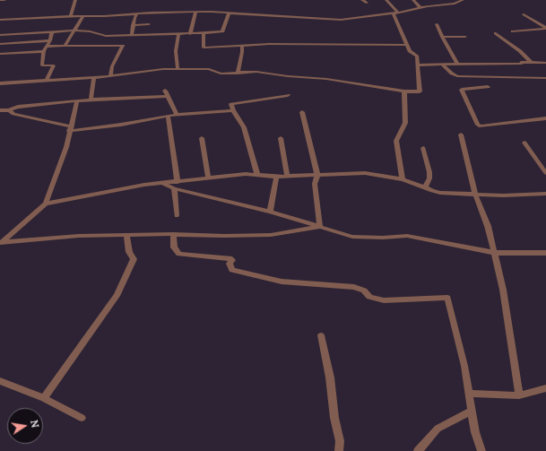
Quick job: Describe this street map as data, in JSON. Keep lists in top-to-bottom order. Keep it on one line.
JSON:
{"north":"right"}
